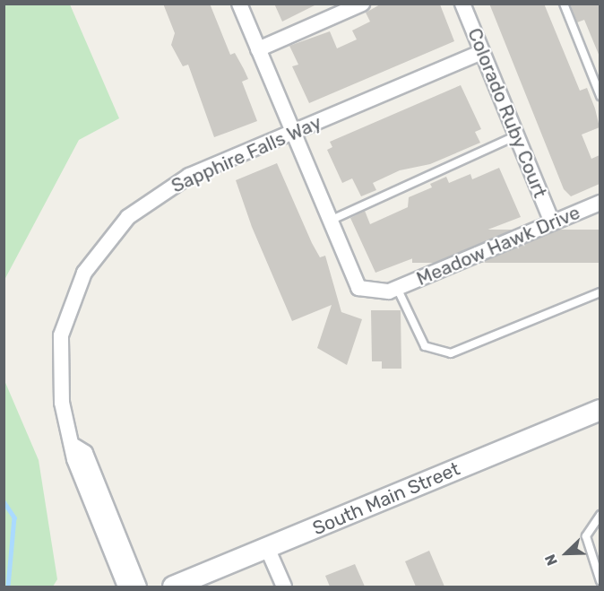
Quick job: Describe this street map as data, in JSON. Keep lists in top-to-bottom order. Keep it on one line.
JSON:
{"streets":{"street":["Colorado Ruby Court","Sapphire Falls Way","Meadow Hawk Drive","South Main Street"]},"crossings":[["Colorado Ruby Court","Sapphire Falls Way"],["Colorado Ruby Court","Meadow Hawk Drive"],["Sapphire Falls Way","Meadow Hawk Drive"]],"north":"bottom left"}
